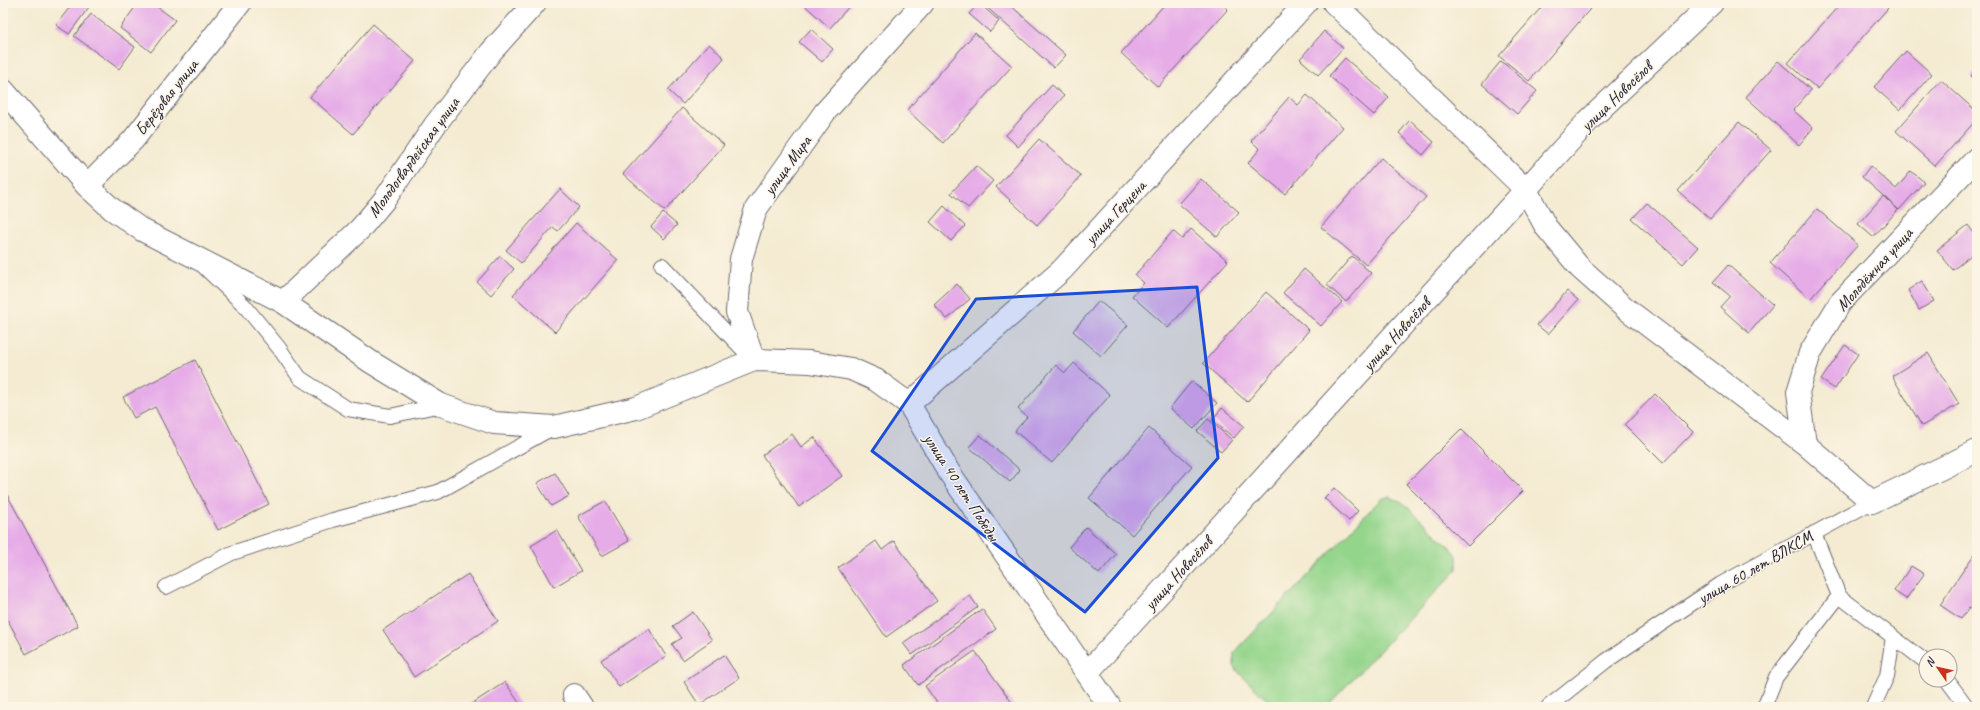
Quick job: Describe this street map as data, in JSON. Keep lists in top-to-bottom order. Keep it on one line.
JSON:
{"streets":{"street":["улица Новосёлов","Берёзовая улица","Молодогвардейская улица","улица Мира","улица Герцена","Молодёжная улица","улица 40 лет Победы","улица 60 лет ВЛКСМ"]},"crossings":[["улица Новосёлов","улица 40 лет Победы"],["улица Мира","улица 40 лет Победы"],["улица Герцена","улица 40 лет Победы"]],"north":"top left"}
